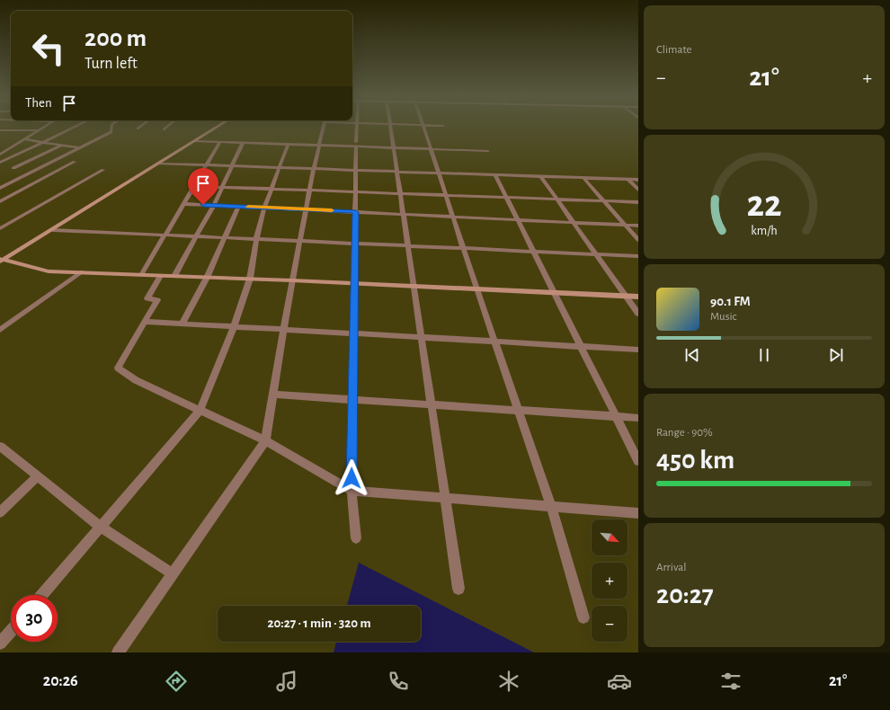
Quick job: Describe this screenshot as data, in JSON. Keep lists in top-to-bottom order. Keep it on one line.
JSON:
{"north":"bottom right","page":{"tile":["Climate",["Range · 90%","450 km"],["Arrival","20:27"]],"turn":["200 m","Turn left"],"heat":["−","21°","+"],"then":"Then","song":["90.1 FM","Music"],"map_buttons":["+","−"],"limit":"30","trip":"20:27 · 1 min · 320 m","tabs":["20:26","21°"],"gauge":["22","km/h"]}}
